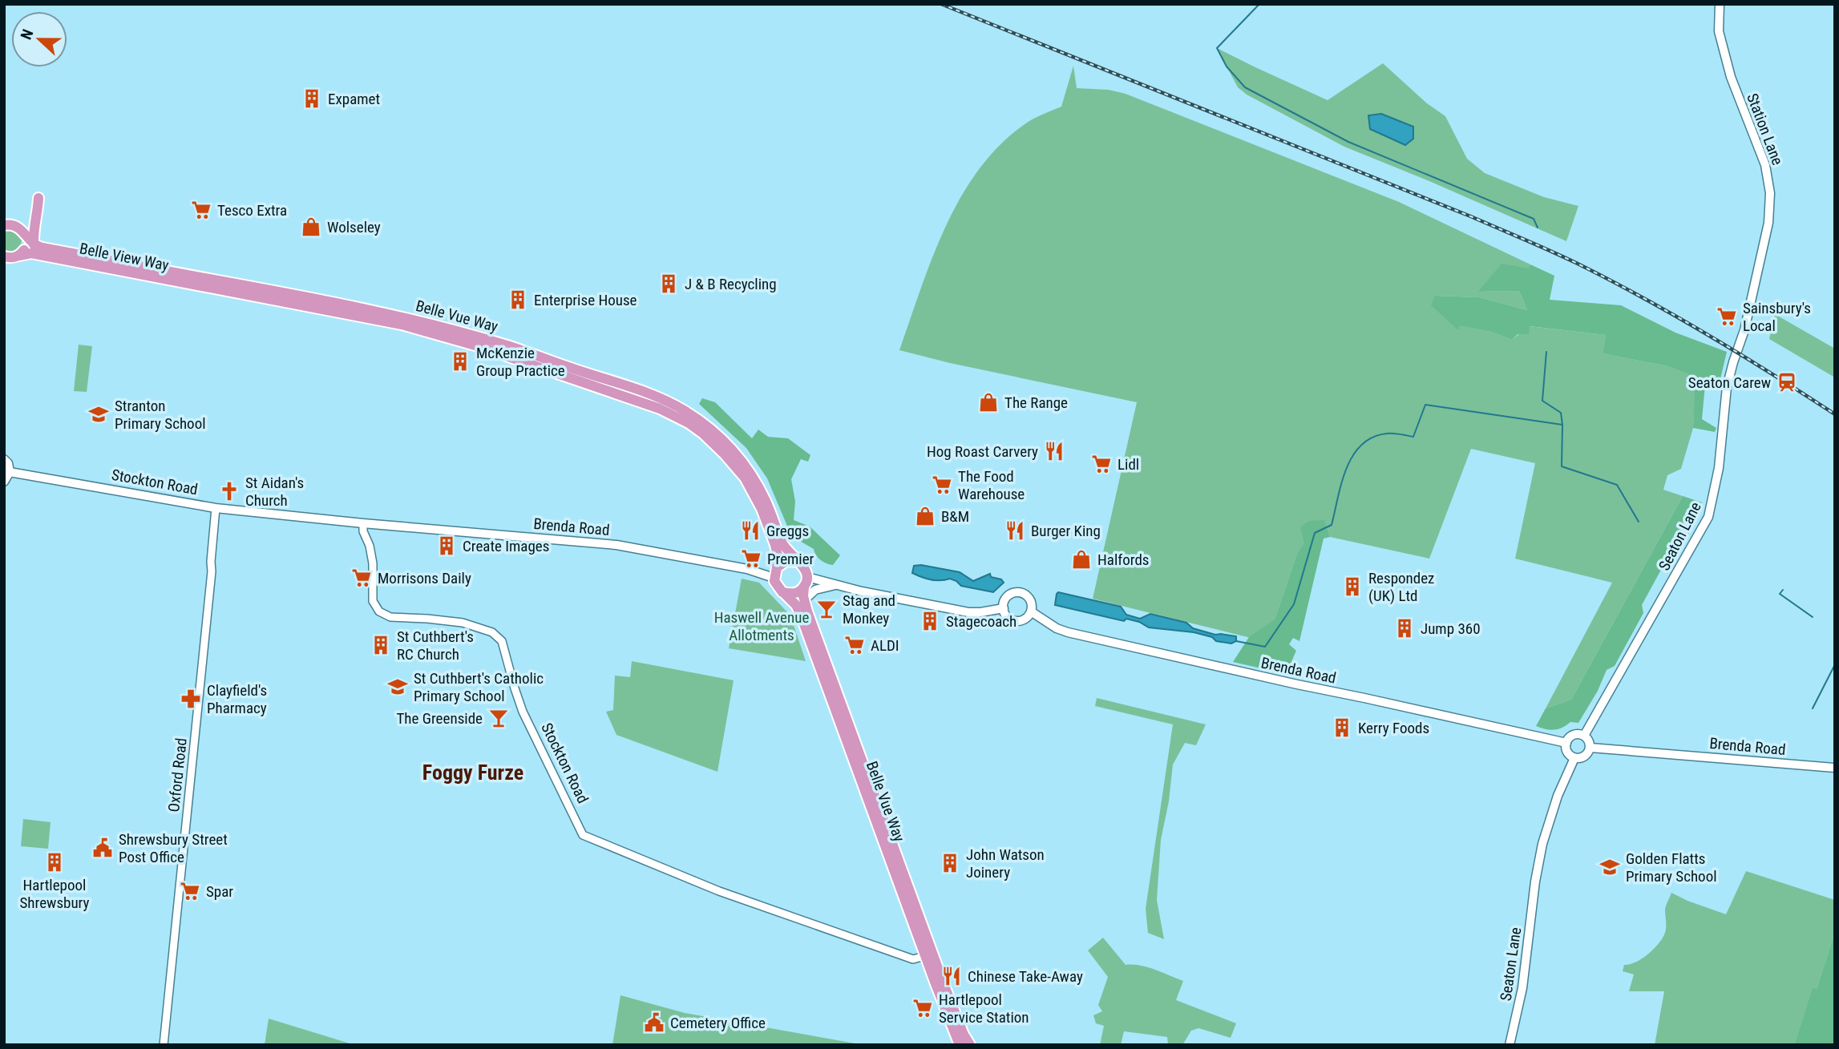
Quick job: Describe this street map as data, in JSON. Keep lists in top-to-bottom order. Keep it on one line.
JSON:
{"streets":{"highway":["Belle View Way","Belle Vue Way"],"main road":["Station Lane","Stockton Road","Brenda Road","Seaton Lane"],"street":["Oxford Road"]},"crossings":[["Station Lane","Seaton Lane"],["Belle View Way","Belle Vue Way"],["Belle Vue Way","Stockton Road"],["Belle Vue Way","Brenda Road"],["Stockton Road","Brenda Road"],["Stockton Road","Oxford Road"],["Brenda Road","Seaton Lane"]],"districts":["Foggy Furze"],"parks":["Haswell Avenue Allotments"],"places":{"building":["Expamet","J & B Recycling","Enterprise House","McKenzie Group Practice","Create Images","Respondez (UK) Ltd","Stagecoach","Jump 360","St Cuthbert's RC Church","Kerry Foods","Hartlepool Shrewsbury","John Watson Joinery"],"supermarket":["Tesco Extra","Sainsbury's Local","Lidl","The Food Warehouse","Premier","Morrisons Daily","ALDI","Spar","Hartlepool Service Station"],"shop":["Wolseley","The Range","B&M","Halfords"],"station":["Seaton Carew"],"school or university":["Stranton Primary School","St Cuthbert's Catholic Primary School","Golden Flatts Primary School"],"restaurant":["Hog Roast Carvery","Greggs","Burger King","Chinese Take-Away"],"church":["St Aidan's Church"],"bar":["Stag and Monkey","The Greenside"],"pharmacy":["Clayfield's Pharmacy"],"public building":["Shrewsbury Street Post Office","Cemetery Office"]},"north":"left"}
